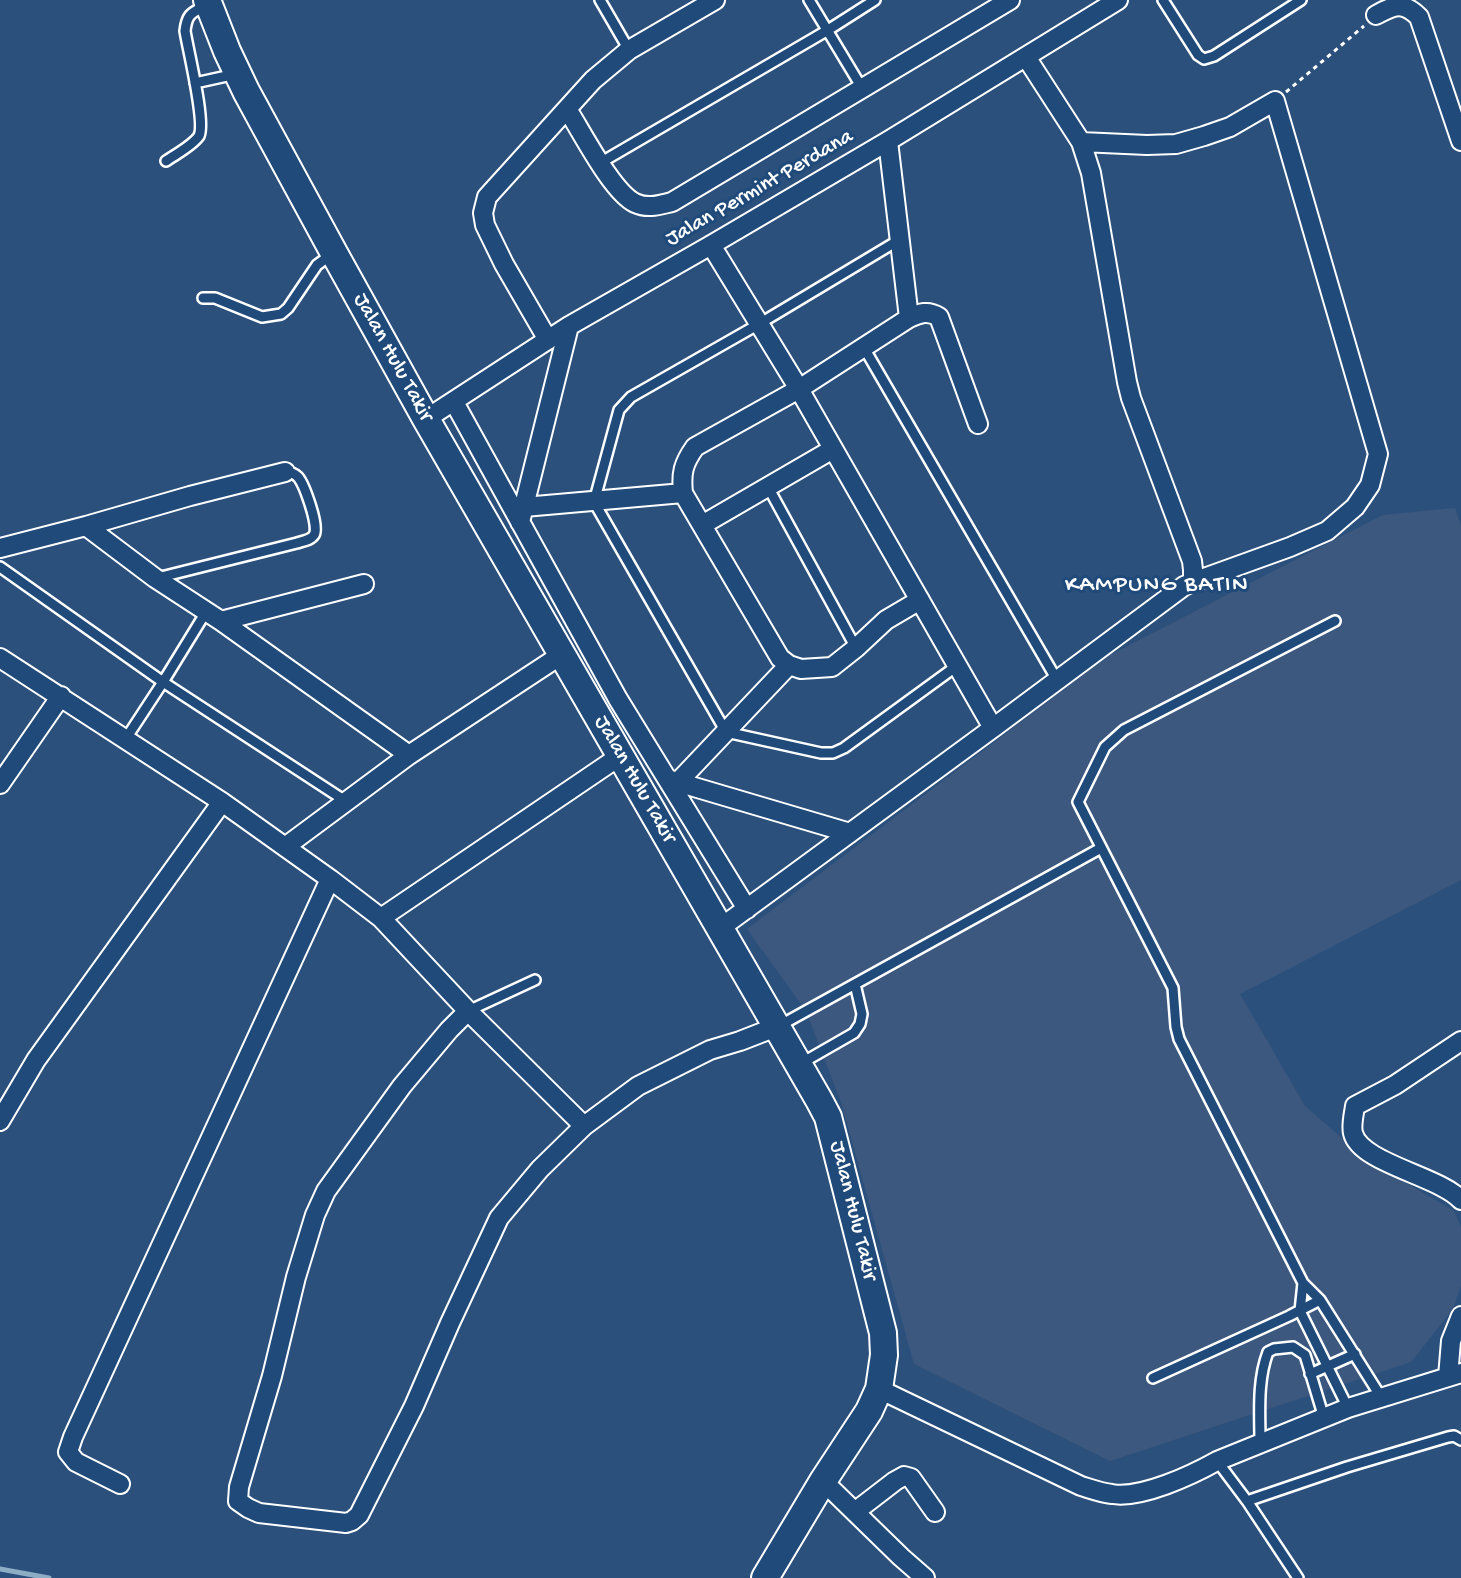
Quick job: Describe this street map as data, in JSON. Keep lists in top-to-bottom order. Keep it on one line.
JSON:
{"streets":{"street":["Jalan Permint Perdana","Jalan Hulu Takir"]},"crossings":[["Jalan Permint Perdana","Jalan Hulu Takir"]],"districts":["KAMPUNG BATIN"]}
